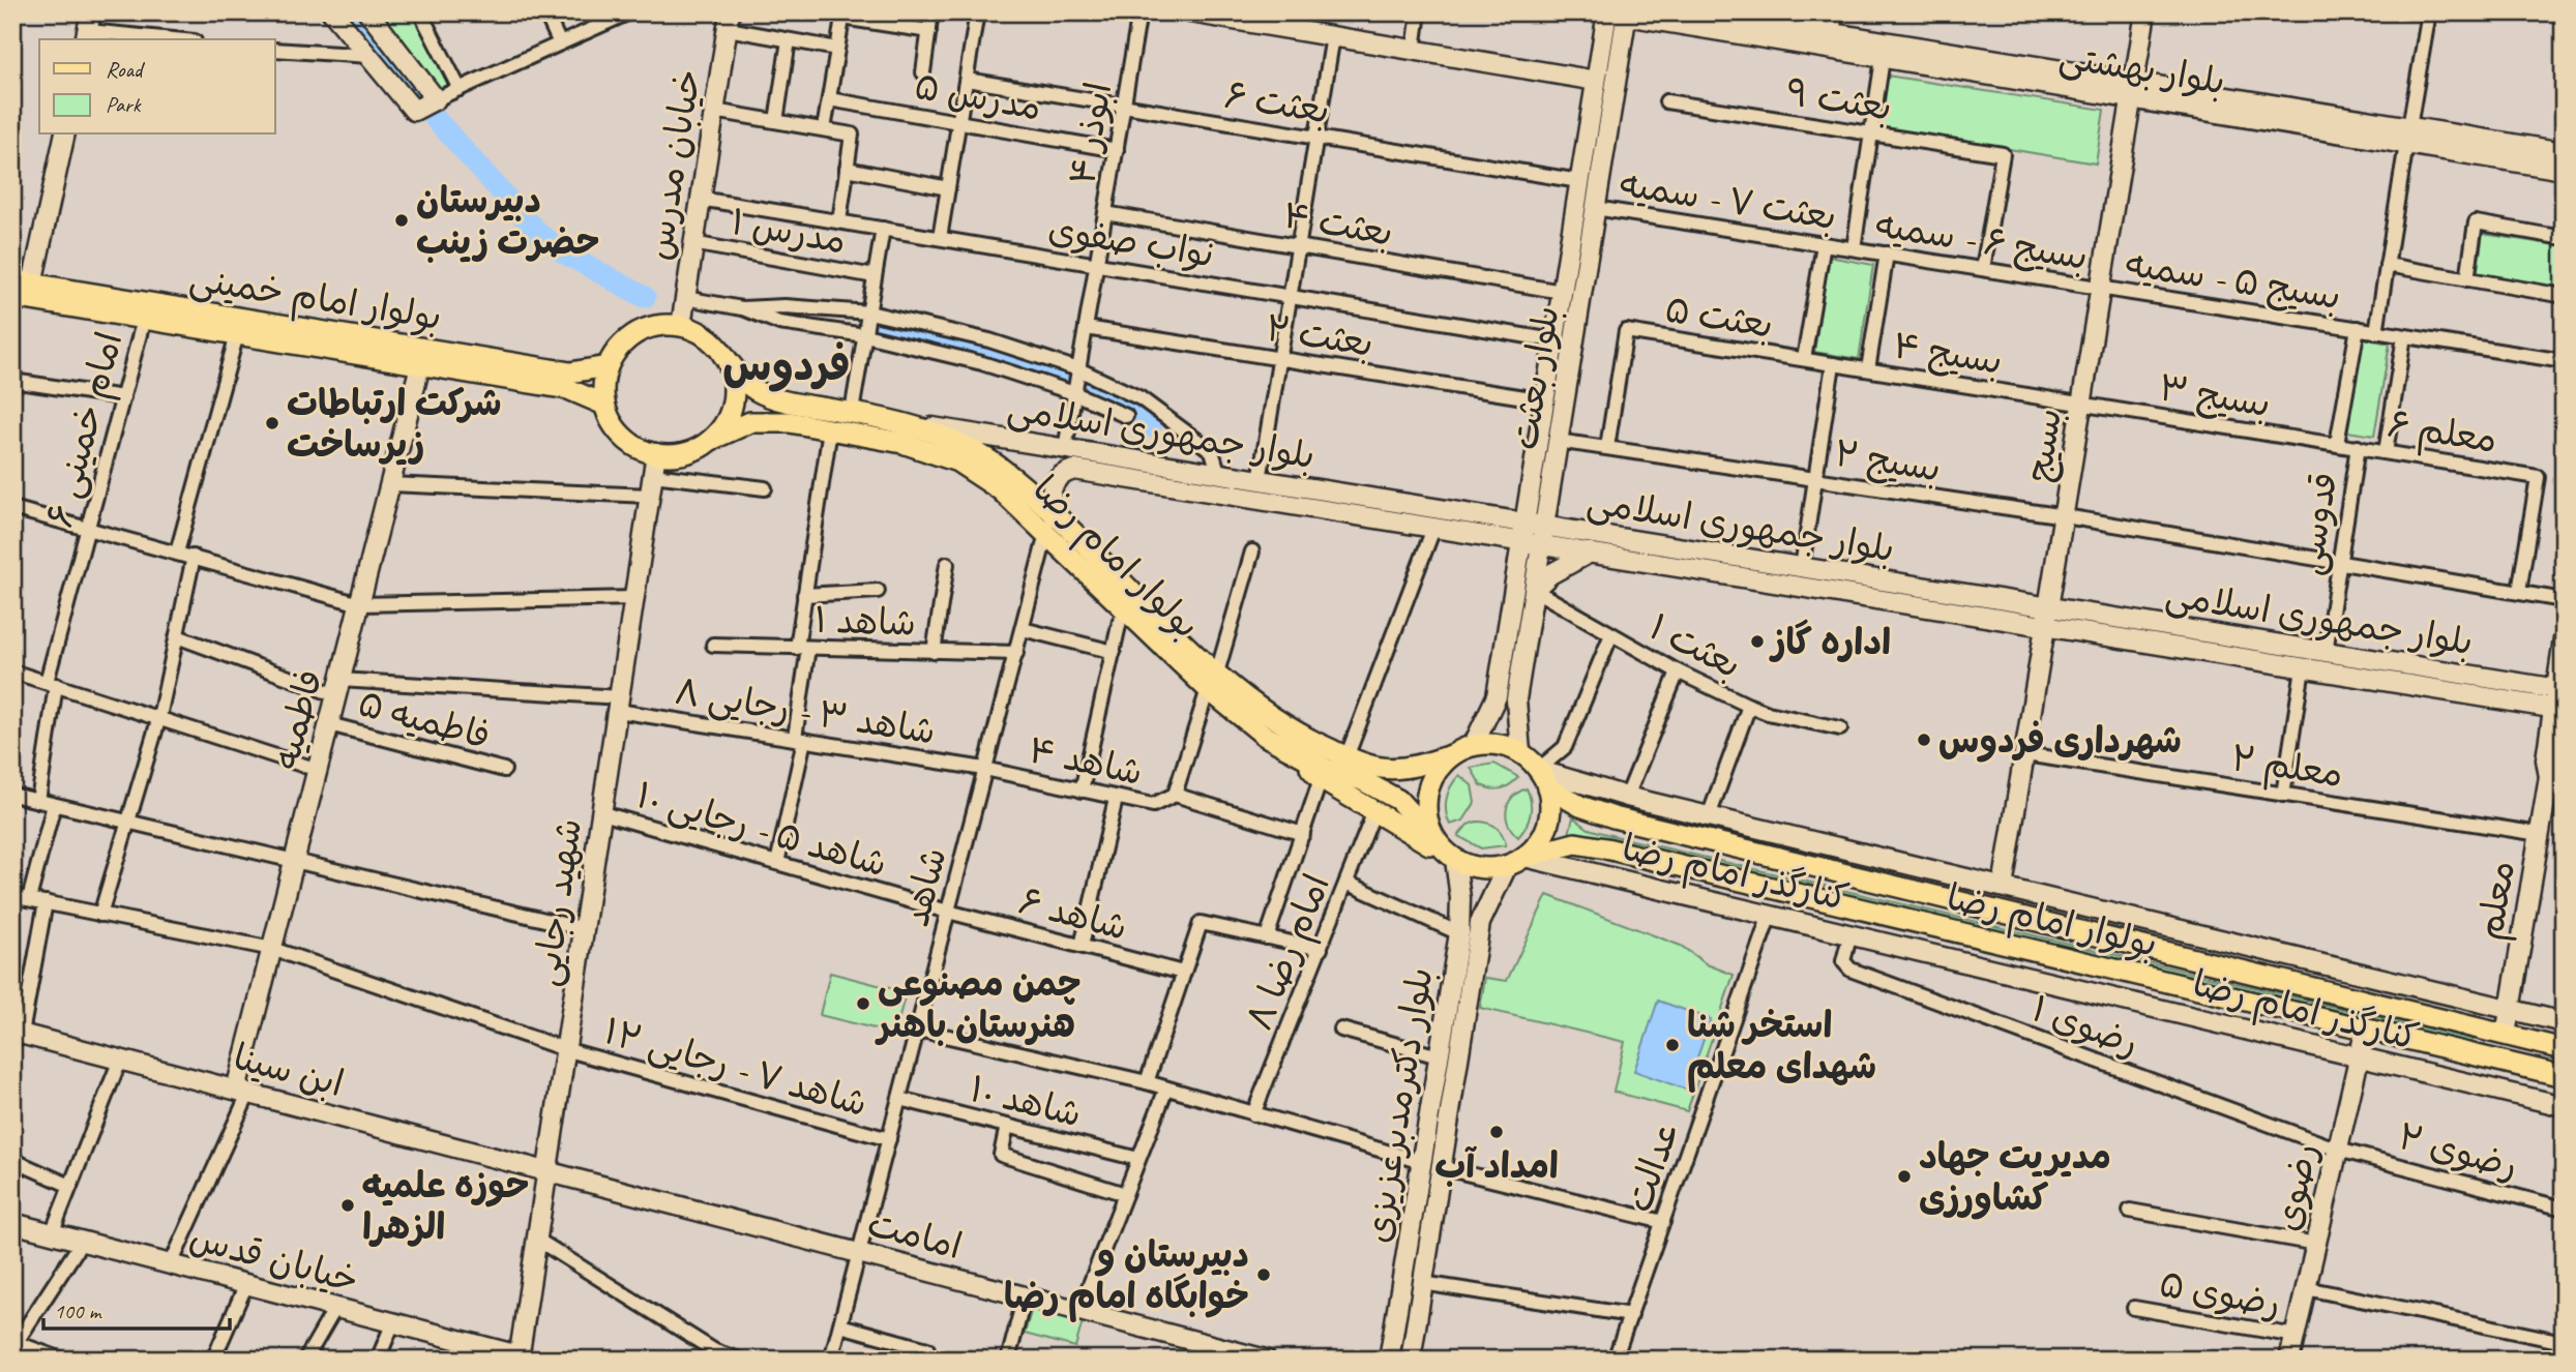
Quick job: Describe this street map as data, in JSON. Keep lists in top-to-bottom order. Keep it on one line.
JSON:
{"streets":{"main road":["بلوار بهشتی","خیابان مدرس","بولوار امام خمینی","بلوار بعثت","بلوار جمهوری اسلامی","بسیج","بولوار امام رضا","فاطمیه","کنارگذر امام رضا","معلم","شهید رجایی","ابن سینا","بلوار دکترمدبرعزیزی","رضوی","امامت","خیابان قدس"],"street":["مدرس ۵","بعثت ۹","بعثت ۶","ابوذر ۴","بعثت ۷ - سمیه","بعثت ۴","مدرس ۱","بسیج ۶ - سمیه","نواب صفوی","بسیج ۵ - سمیه","بعثت ۵","بعثت ۲","بسیج ۴","بسیج ۳","امام خمینی ۶","معلم ۶","بسیج ۲","قدوسی","شاهد ۱","بعثت ۱","شاهد ۳ - رجایی ۸","فاطمیه ۵","شاهد ۴","معلم ۲","شاهد ۵ - رجایی ۱۰","شاهد","شاهد ۶","امام رضا ۸","رضوی ۱","شاهد ۷ - رجایی ۱۲","شاهد ۱۰","رضوی ۲","عدالت","رضوی ۵"]},"crossings":[["بلوار بهشتی","بلوار بعثت"],["بلوار بهشتی","بسیج"],["مدرس ۵","ابوذر ۴"],["بعثت ۹","بسیج ۶ - سمیه"],["بعثت ۶","ابوذر ۴"],["بعثت ۶","بلوار بعثت"],["ابوذر ۴","بعثت ۴"],["ابوذر ۴","نواب صفوی"],["ابوذر ۴","بعثت ۲"],["ابوذر ۴","بلوار جمهوری اسلامی"],["خیابان مدرس","مدرس ۱"],["خیابان مدرس","نواب صفوی"],["خیابان مدرس","بولوار امام خمینی"],["خیابان مدرس","بولوار امام رضا"],["خیابان مدرس","شهید رجایی"],["بعثت ۷ - سمیه","بسیج ۶ - سمیه"],["بعثت ۷ - سمیه","بلوار بعثت"],["بعثت ۴","بلوار بعثت"],["بسیج ۶ - سمیه","بسیج ۵ - سمیه"],["بسیج ۶ - سمیه","بسیج"],["نواب صفوی","بلوار بعثت"],["بسیج ۵ - سمیه","بسیج"],["بولوار امام خمینی","امام خمینی ۶"],["بولوار امام خمینی","بولوار امام رضا"],["بولوار امام خمینی","فاطمیه"],["بولوار امام خمینی","شهید رجایی"],["بعثت ۵","بسیج ۴"],["بعثت ۵","بسیج ۲"],["بعثت ۲","بلوار بعثت"],["بسیج ۴","بسیج ۳"],["بسیج ۴","بسیج"],["بلوار بعثت","بلوار جمهوری اسلامی"],["بلوار بعثت","بسیج ۲"],["بلوار بعثت","بولوار امام رضا"],["بلوار بعثت","بعثت ۱"],["بلوار بعثت","کنارگذر امام رضا"],["بلوار بعثت","بلوار دکترمدبرعزیزی"],["بسیج ۳","معلم ۶"],["بسیج ۳","بسیج"],["بلوار جمهوری اسلامی","بسیج"],["بلوار جمهوری اسلامی","قدوسی"],["بلوار جمهوری اسلامی","بولوار امام رضا"],["بلوار جمهوری اسلامی","شاهد"],["بلوار جمهوری اسلامی","معلم"],["معلم ۶","بسیج ۲"],["معلم ۶","قدوسی"],["بسیج","بسیج ۲"],["بسیج","معلم ۲"],["بسیج","کنارگذر امام رضا"],["بسیج ۲","قدوسی"],["بولوار امام رضا","کنارگذر امام رضا"],["بولوار امام رضا","شاهد"],["بولوار امام رضا","معلم"],["بولوار امام رضا","شهید رجایی"],["بولوار امام رضا","بلوار دکترمدبرعزیزی"],["بولوار امام رضا","رضوی"],["شاهد ۱","شاهد"],["شاهد ۳ - رجایی ۸","فاطمیه"],["شاهد ۳ - رجایی ۸","شاهد ۴"],["شاهد ۳ - رجایی ۸","شاهد"],["شاهد ۳ - رجایی ۸","شهید رجایی"],["فاطمیه","فاطمیه ۵"],["فاطمیه","شاهد ۷ - رجایی ۱۲"],["فاطمیه","ابن سینا"],["شاهد ۴","شاهد"],["معلم ۲","معلم"],["شاهد ۵ - رجایی ۱۰","شاهد"],["شاهد ۵ - رجایی ۱۰","شهید رجایی"],["شاهد ۵ - رجایی ۱۰","شاهد ۶"],["کنارگذر امام رضا","معلم"],["کنارگذر امام رضا","رضوی ۱"],["کنارگذر امام رضا","بلوار دکترمدبرعزیزی"],["کنارگذر امام رضا","عدالت"],["کنارگذر امام رضا","رضوی"],["شاهد","شاهد ۶"],["شاهد","شاهد ۷ - رجایی ۱۲"],["شاهد","شاهد ۱۰"],["شاهد","امامت"],["شهید رجایی","شاهد ۷ - رجایی ۱۲"],["شهید رجایی","ابن سینا"],["شهید رجایی","امامت"],["شهید رجایی","خیابان قدس"],["رضوی ۱","رضوی ۲"],["رضوی ۱","رضوی"],["ابن سینا","امامت"],["رضوی ۲","رضوی"],["رضوی","رضوی ۵"]],"districts":["فردوس"],"places":["دبیرستان حضرت زینب","شرکت ارتباطات زیرساخت","اداره گاز","شهرداری فردوس","چمن مصنوعی هنرستان باهنر","استخر شنا شهدای معلم","امداد آب","مدیریت جهاد کشاورزی","حوزه علمیه الزهرا","دبیرستان و خوابگاه امام رضا"],"legend":["Road","Park"],"scale_bar":"100 m"}
